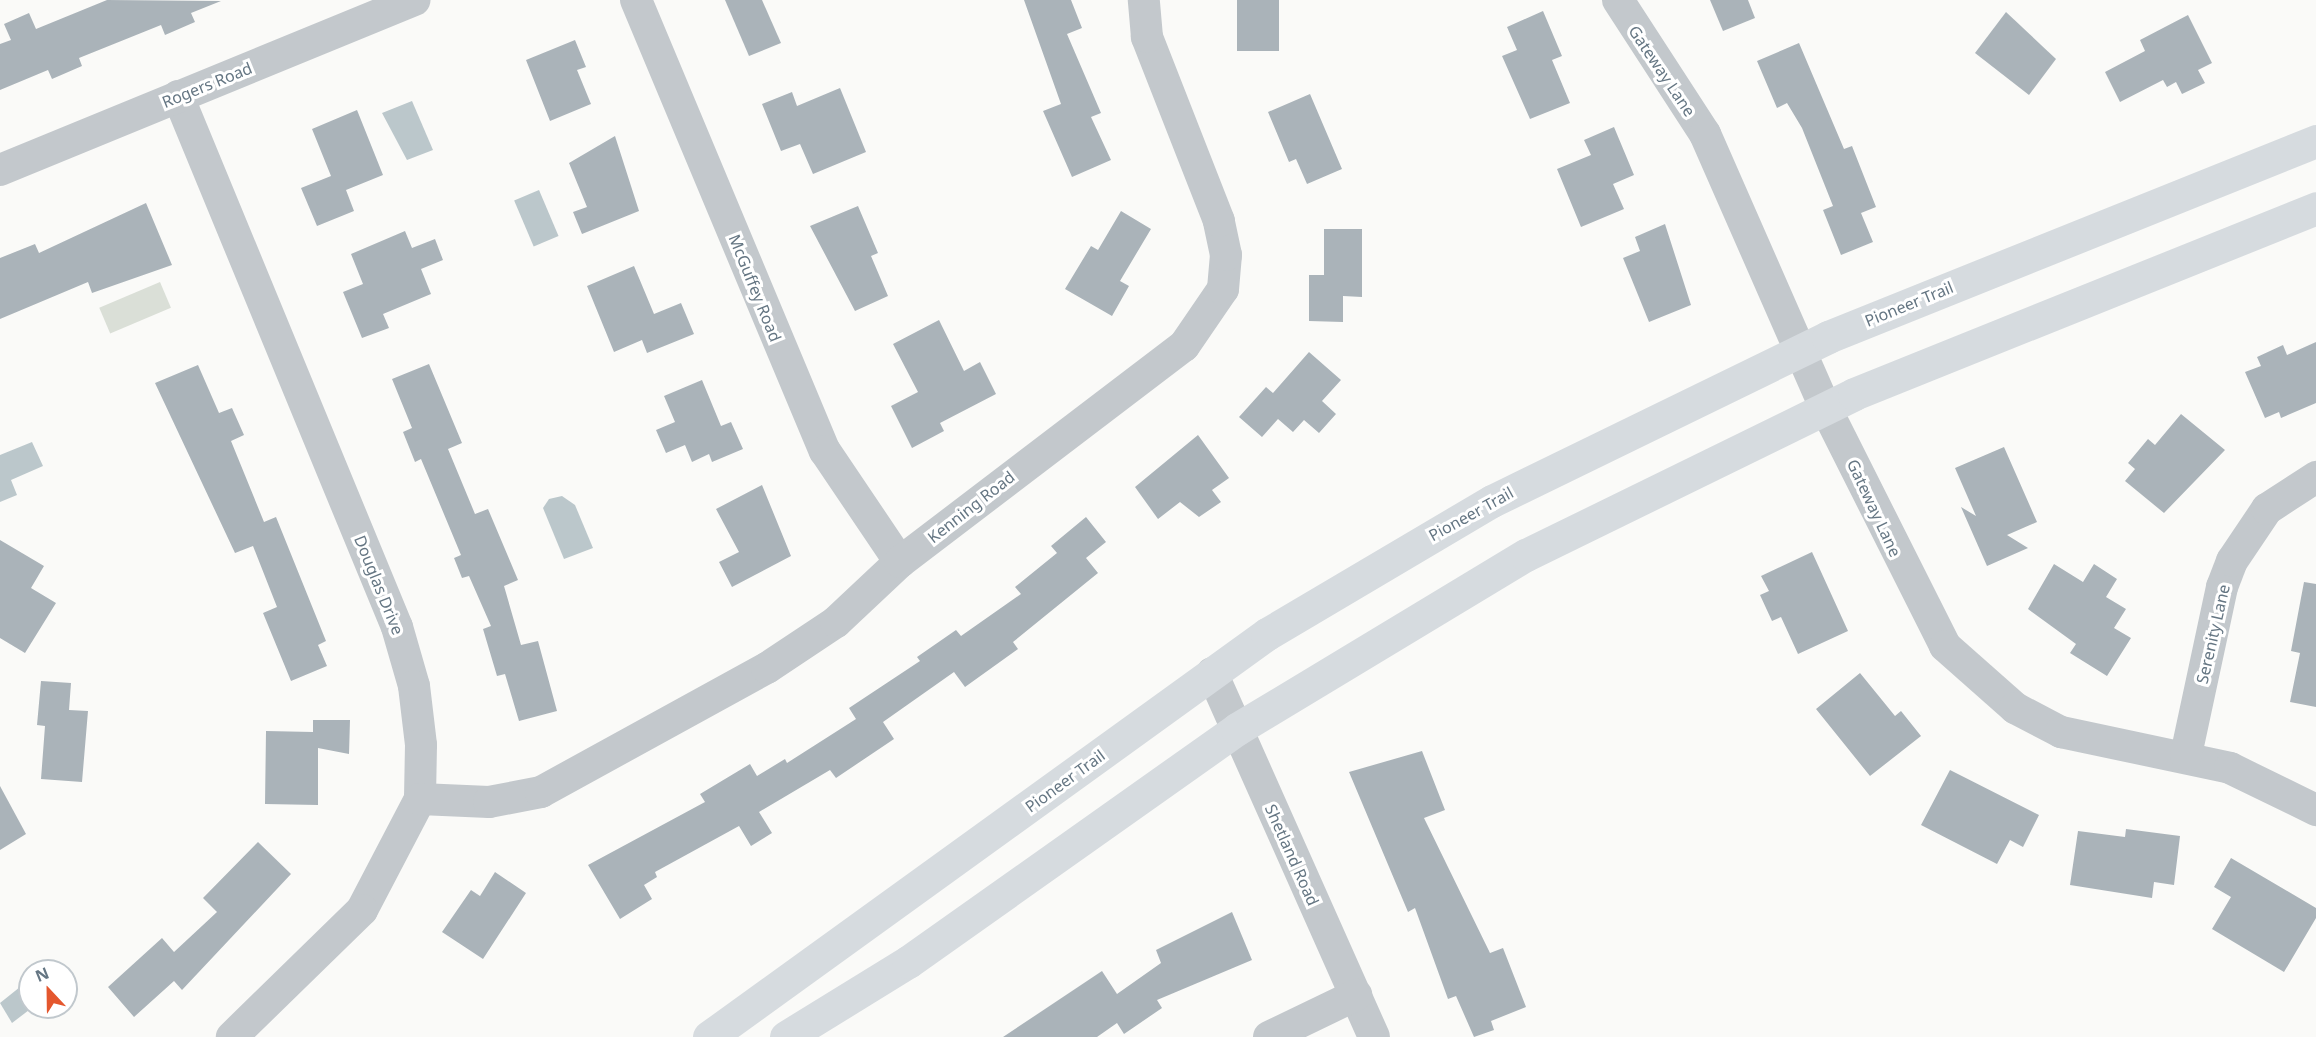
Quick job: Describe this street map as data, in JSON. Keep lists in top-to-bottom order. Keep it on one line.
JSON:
{"streets":{"main road":["Pioneer Trail"],"street":["Gateway Lane","Rogers Road","McGuffey Road","Kenning Road","Douglas Drive","Serenity Lane","Shetland Road"]},"crossings":[["Gateway Lane","Pioneer Trail"],["Gateway Lane","Serenity Lane"],["Rogers Road","Douglas Drive"],["McGuffey Road","Kenning Road"],["Pioneer Trail","Shetland Road"],["Kenning Road","Douglas Drive"]],"north":"top"}
